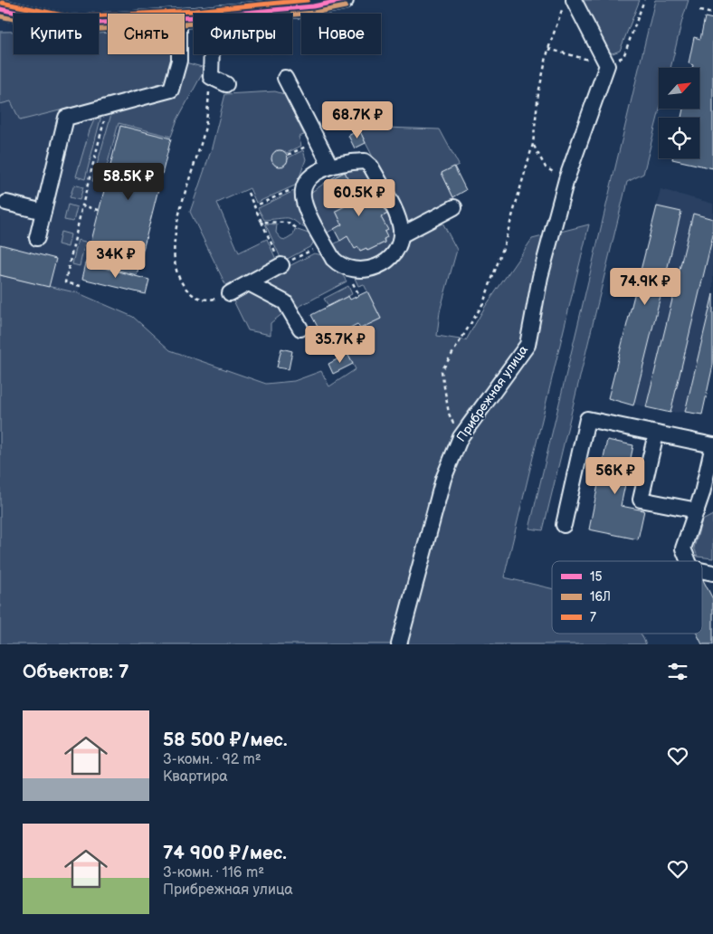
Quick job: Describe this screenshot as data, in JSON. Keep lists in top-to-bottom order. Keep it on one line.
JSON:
{"streets":{"street":["Прибрежная улица"]},"lines":["transit line 15","transit line 7","transit line 16Л"],"legend":["15","16Л","7"],"north":"top right","page":{"chip":["Купить","Снять","Фильтры","Новое"],"price":["68.7K ₽","58.5K ₽","60.5K ₽","34K ₽","74.9K ₽","35.7K ₽","56K ₽"],"heading":"Объектов: 7","list":[{"name":"58 500 ₽/мес.","note":"3-комн. · 92 m² · Квартира"},{"name":"74 900 ₽/мес.","note":"3-комн. · 116 m² · Прибрежная улица"}]}}
